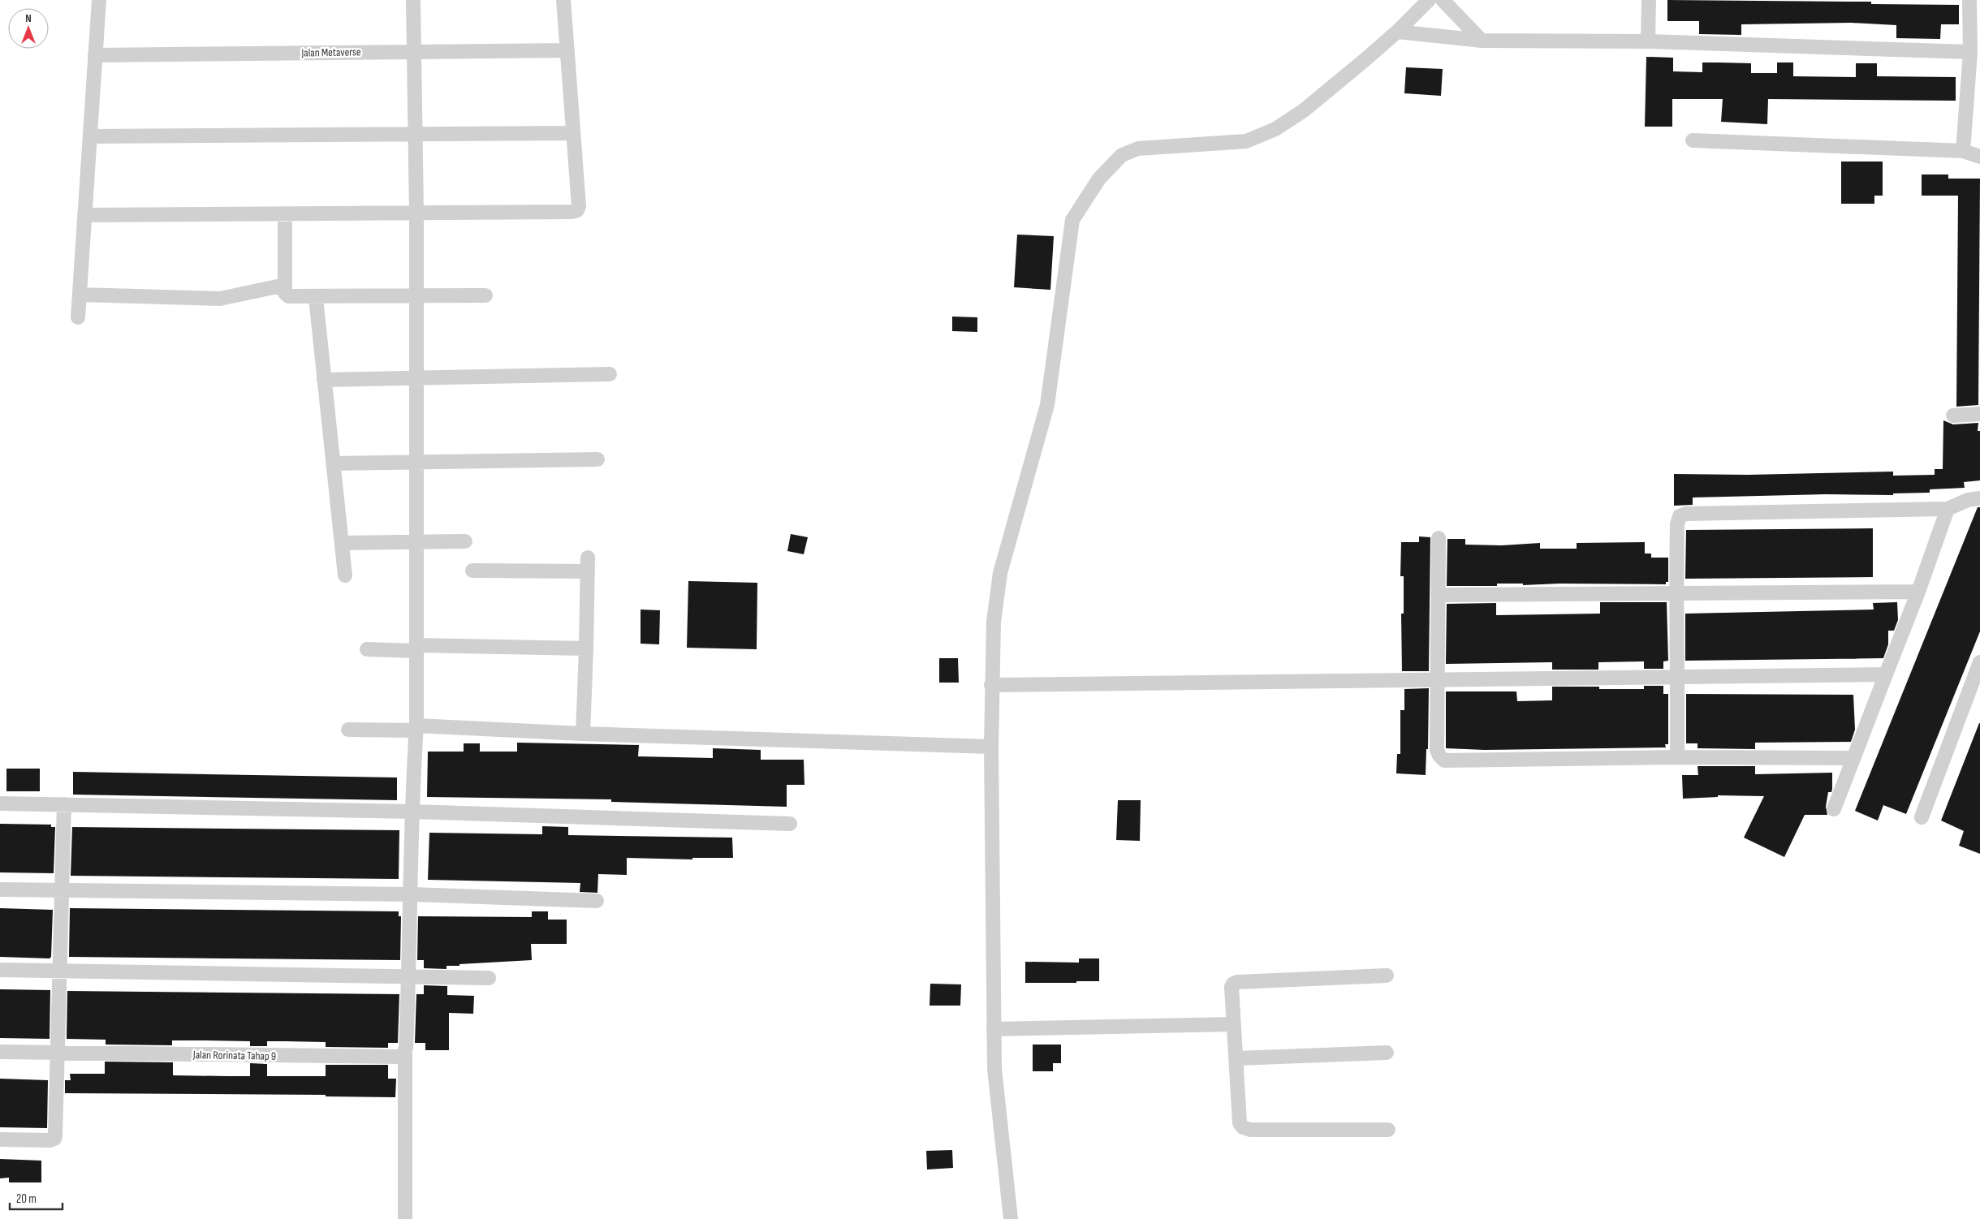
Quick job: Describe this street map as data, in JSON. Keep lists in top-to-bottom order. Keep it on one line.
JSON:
{"streets":{"street":["Jalan Metaverse","Jalan Rorinata Tahap 9"]},"scale_bar":"20 m","north":"top"}
